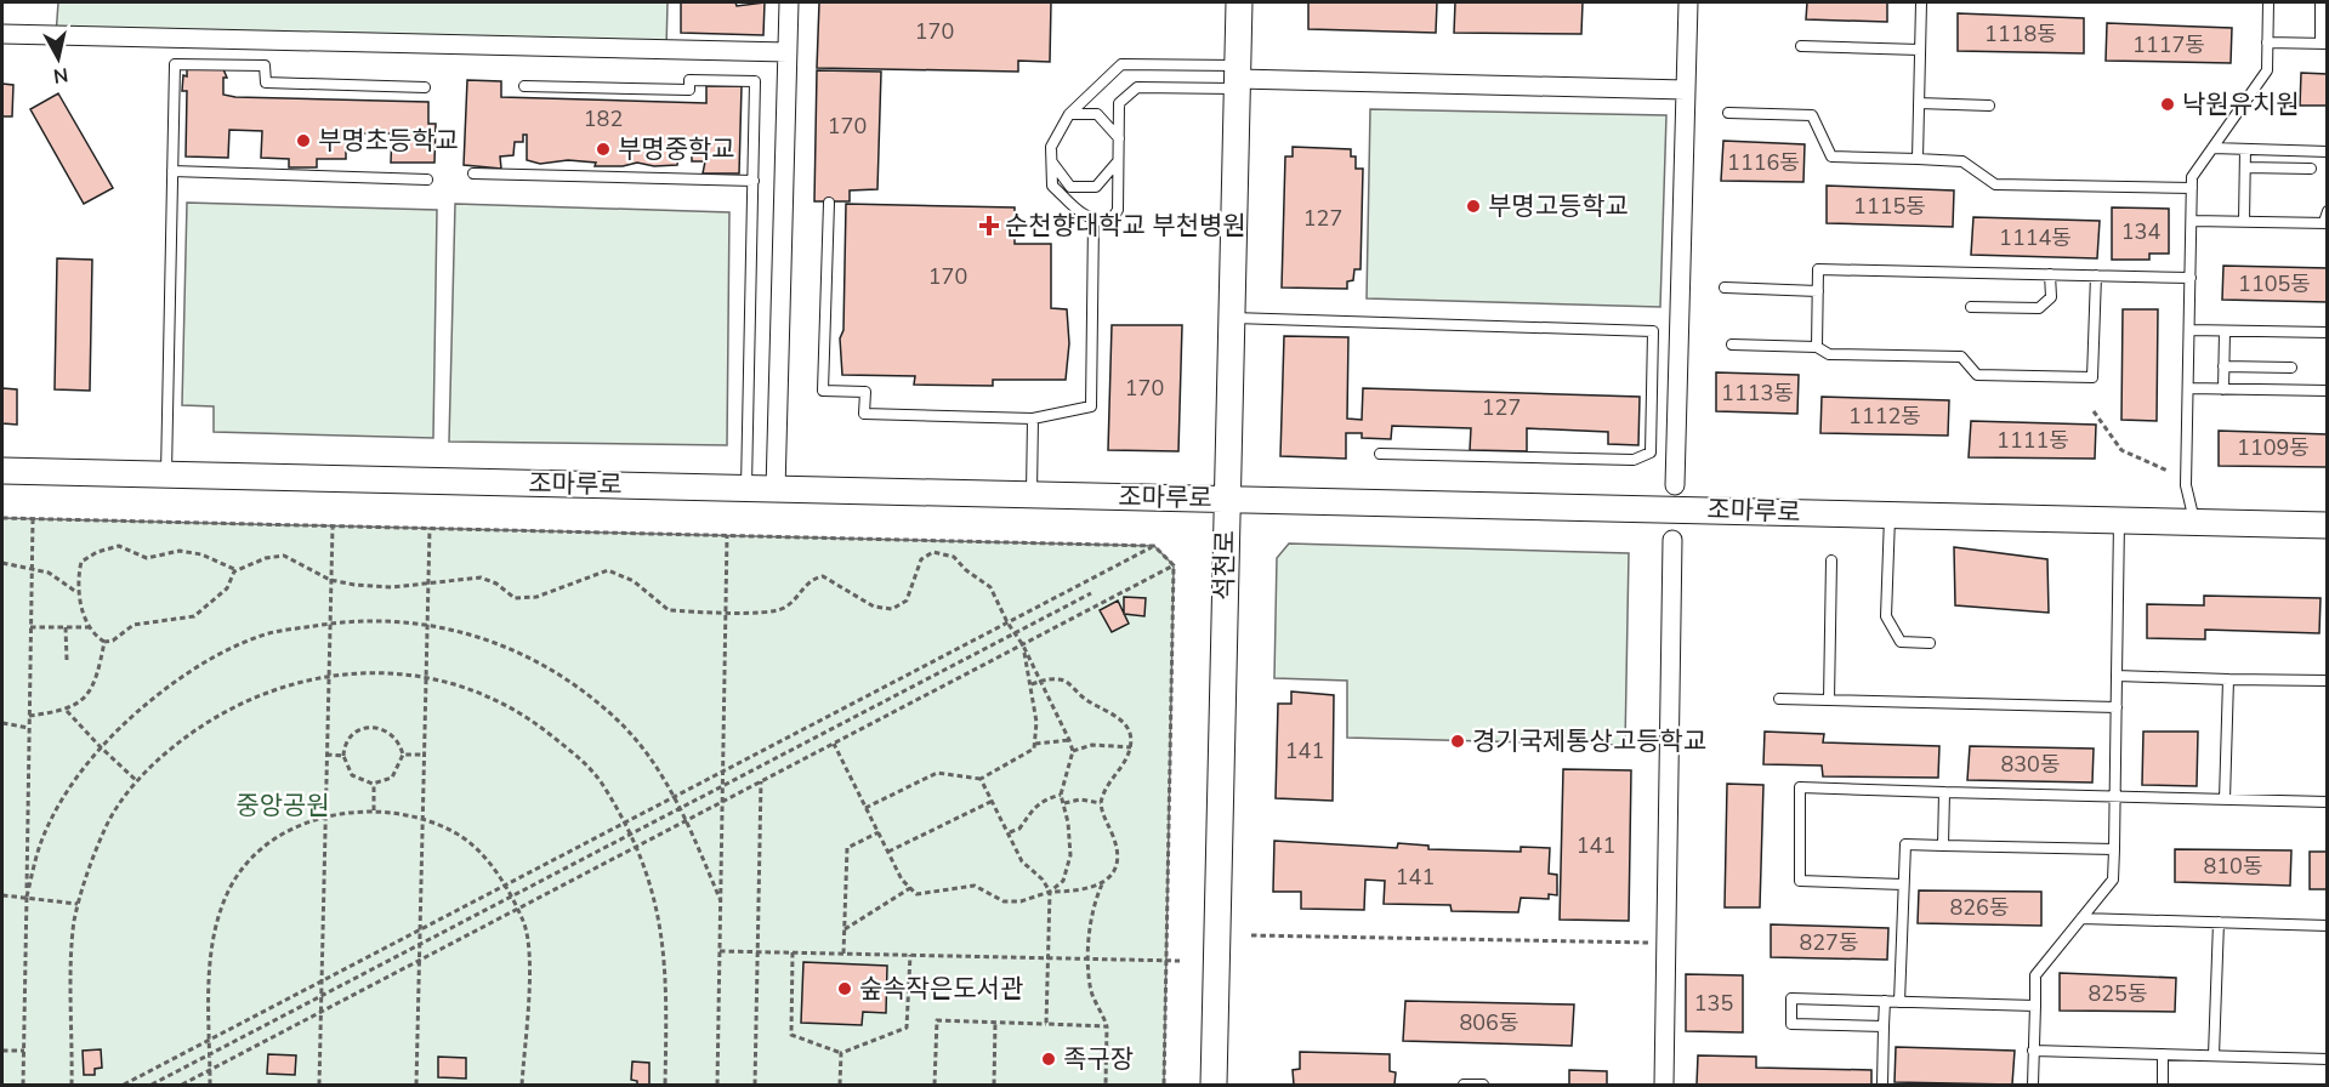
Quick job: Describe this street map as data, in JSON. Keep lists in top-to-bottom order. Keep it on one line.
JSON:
{"streets":{"street":["조마루로","석천로"]},"crossings":[["조마루로","석천로"]],"parks":["중앙공원"],"places":{"other":["낙원유치원","부명초등학교","부명중학교","부명고등학교","경기국제통상고등학교","숲속작은도서관","족구장"],"health":["순천향대학교 부천병원"]},"house_numbers":["170","1118동","1117동","182","170","1116동","1115동","127","134","1114동","170","1105동","170","1113동","127","1112동","1111동","1109동","141","830동","141","810동","141","826동","827동","825동","135","806동"],"north":"bottom"}
